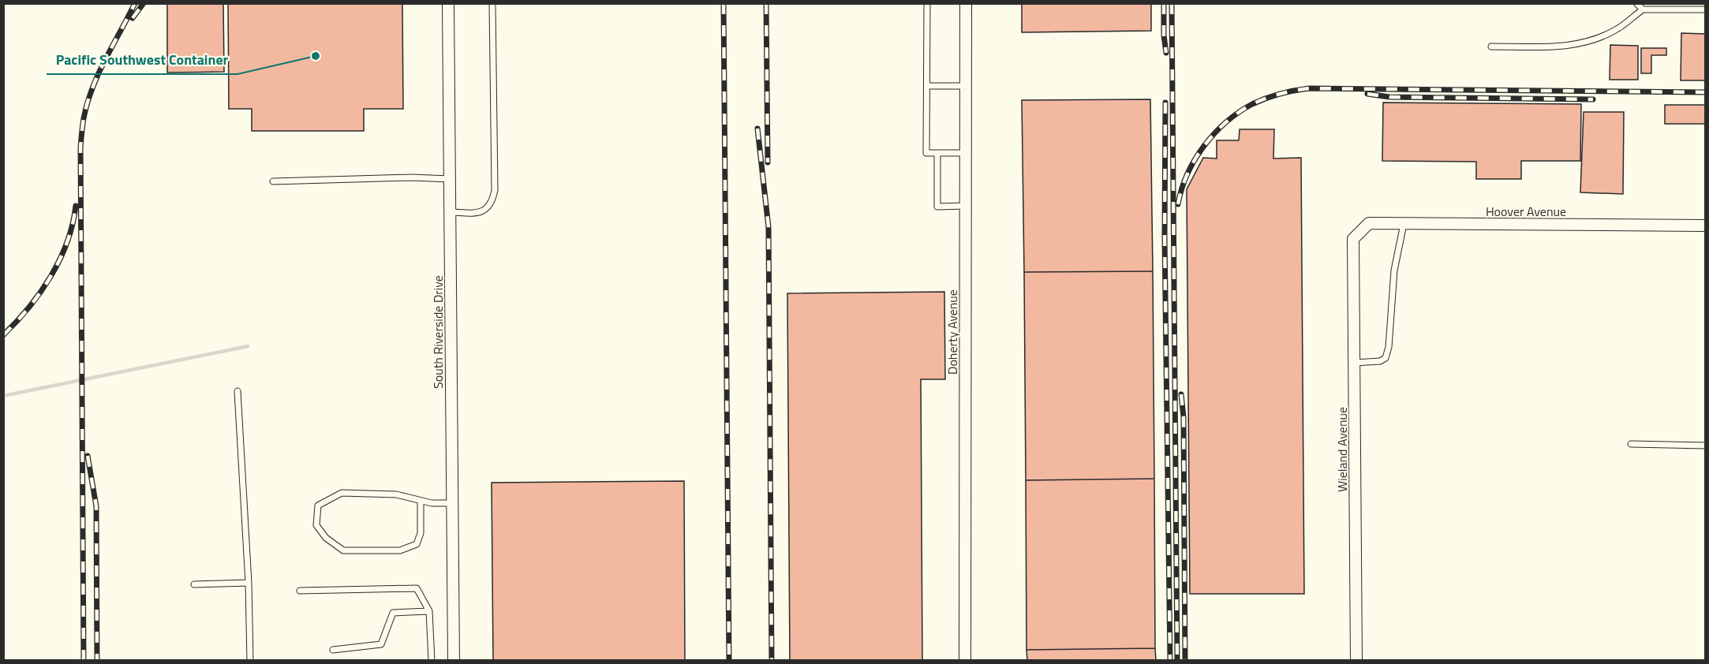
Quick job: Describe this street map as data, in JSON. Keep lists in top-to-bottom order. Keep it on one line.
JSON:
{"streets":{"street":["Hoover Avenue","South Riverside Drive","Doherty Avenue","Wieland Avenue"]},"crossings":[["Hoover Avenue","Wieland Avenue"]],"places":["Pacific Southwest Container"]}
